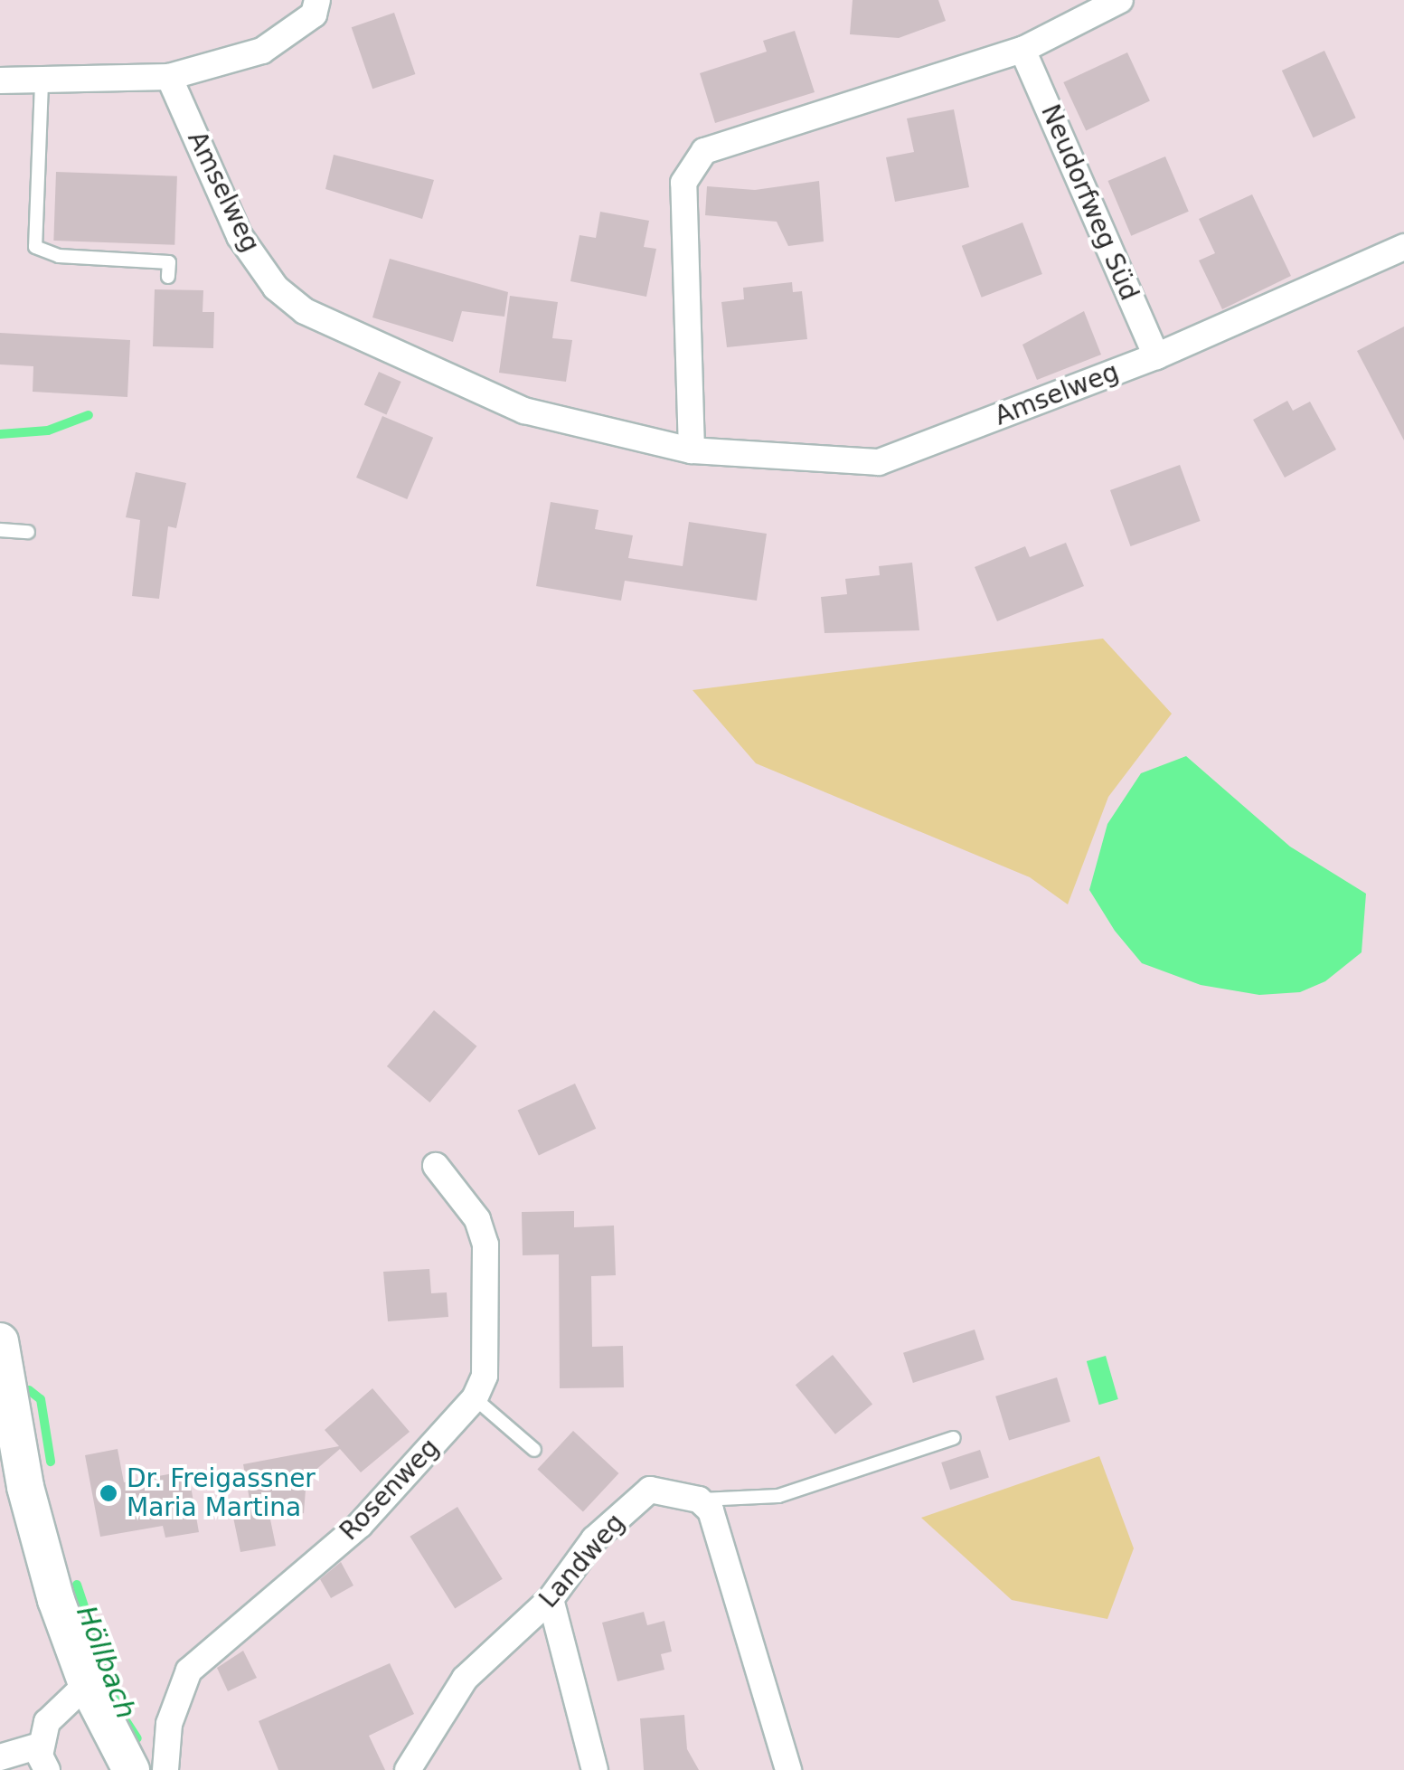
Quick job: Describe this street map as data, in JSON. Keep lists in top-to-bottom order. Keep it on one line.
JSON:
{"streets":{"street":["Amselweg","Neudorfweg Süd","Rosenweg","Landweg"]},"crossings":[["Amselweg","Neudorfweg Süd"]],"water":["Höllbach"],"places":["Dr. Freigassner Maria Martina"]}
